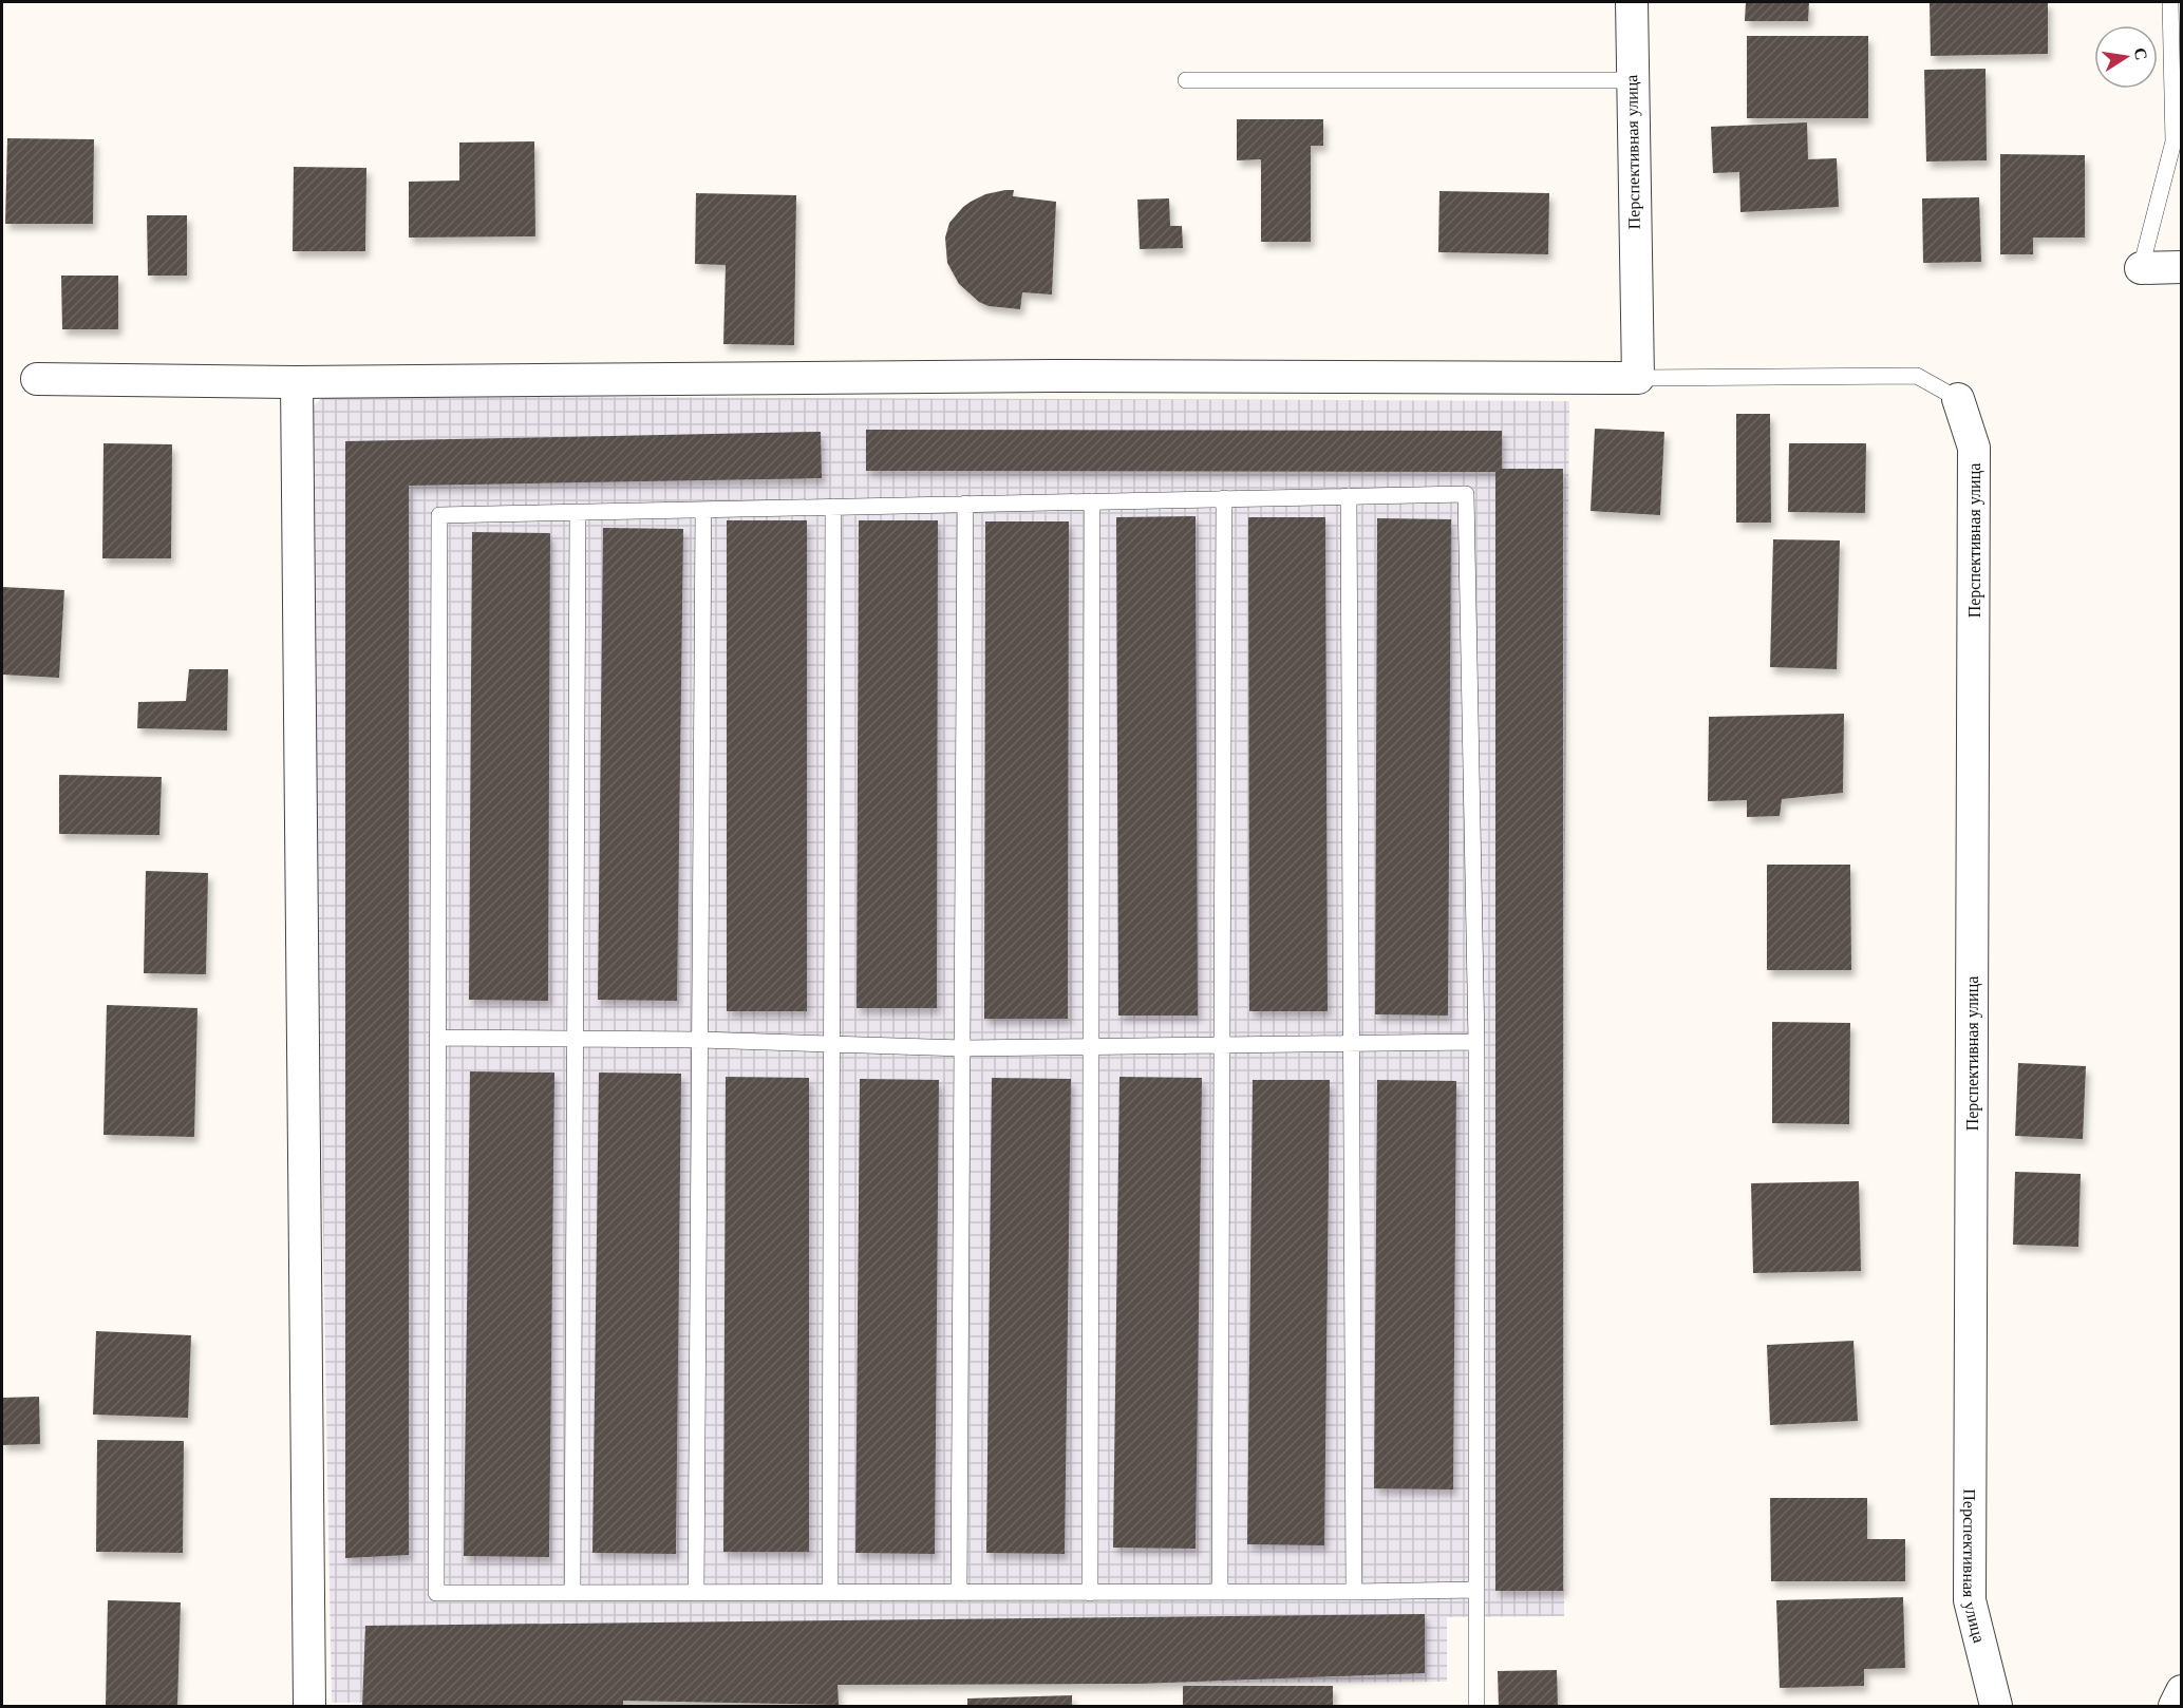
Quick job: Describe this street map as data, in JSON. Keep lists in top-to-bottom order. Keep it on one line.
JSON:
{"streets":{"street":["Перспективная улица"]},"north":"right"}
